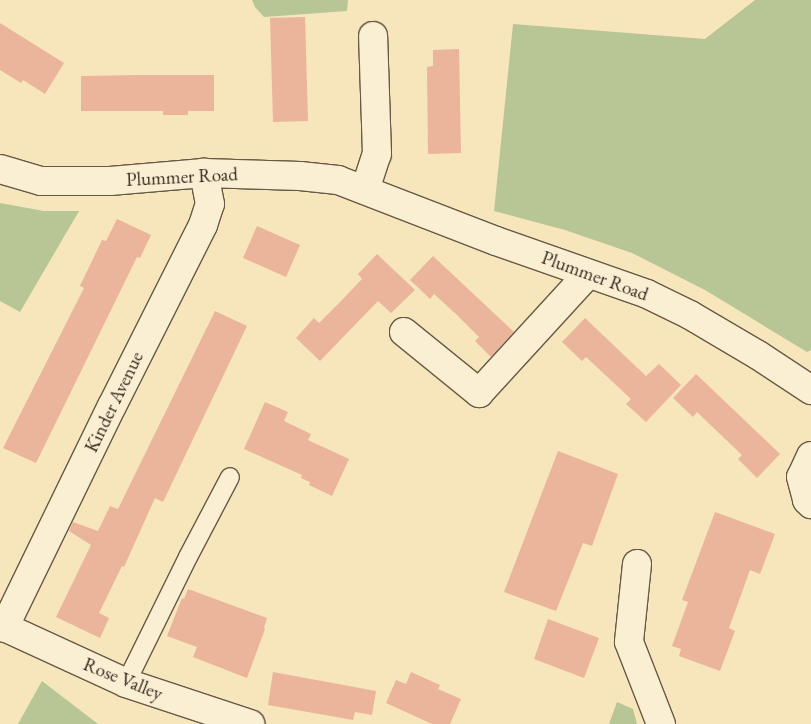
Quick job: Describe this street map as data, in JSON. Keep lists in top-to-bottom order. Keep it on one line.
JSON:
{"streets":{"street":["Plummer Road","Kinder Avenue","Rose Valley"]},"crossings":[["Plummer Road","Kinder Avenue"],["Kinder Avenue","Rose Valley"]]}
